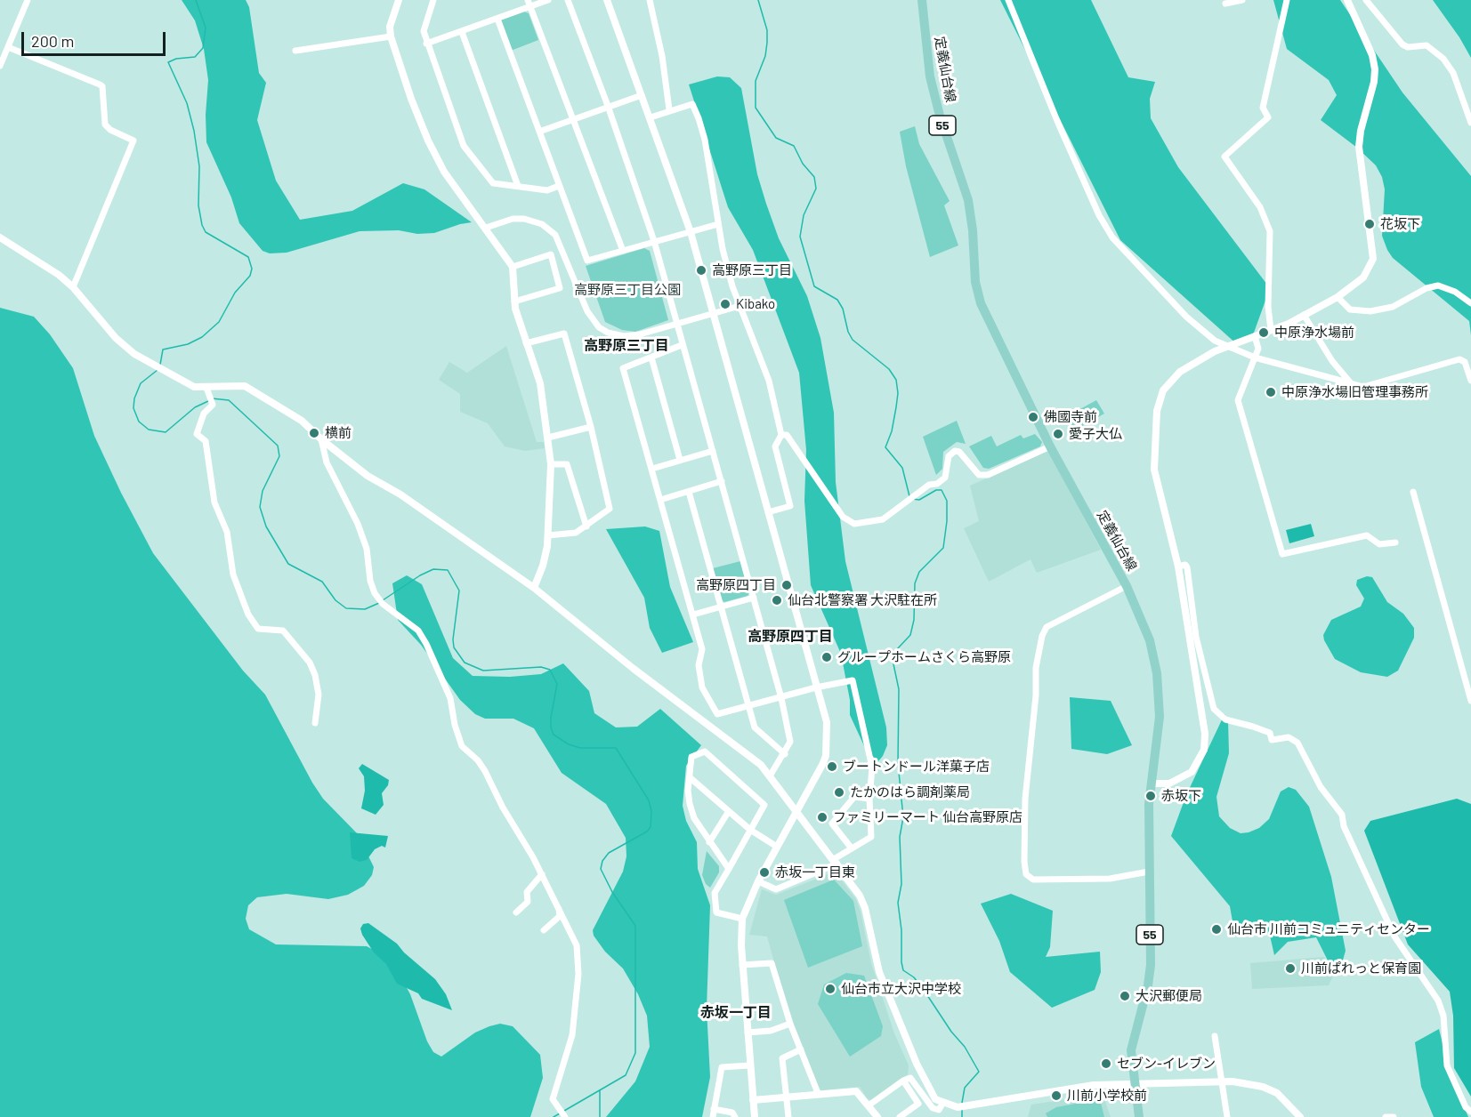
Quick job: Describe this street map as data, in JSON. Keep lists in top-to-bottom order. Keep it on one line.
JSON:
{"streets":{"main road":["定義仙台線","55"]},"districts":["高野原三丁目","高野原四丁目","赤坂一丁目"],"parks":["高野原三丁目公園"],"places":["花坂下","高野原三丁目","Kibako","中原浄水場前","中原浄水場旧管理事務所","佛國寺前","横前","愛子大仏","高野原四丁目","仙台北警察署 大沢駐在所","グループホームさくら高野原","ブートンドール洋菓子店","たかのはら調剤薬局","赤坂下","ファミリーマート 仙台高野原店","赤坂一丁目東","仙台市 川前コミュニティセンター","川前ぱれっと保育園","仙台市立大沢中学校","大沢郵便局","セブン-イレブン","川前小学校前"],"scale_bar":"200 m"}
